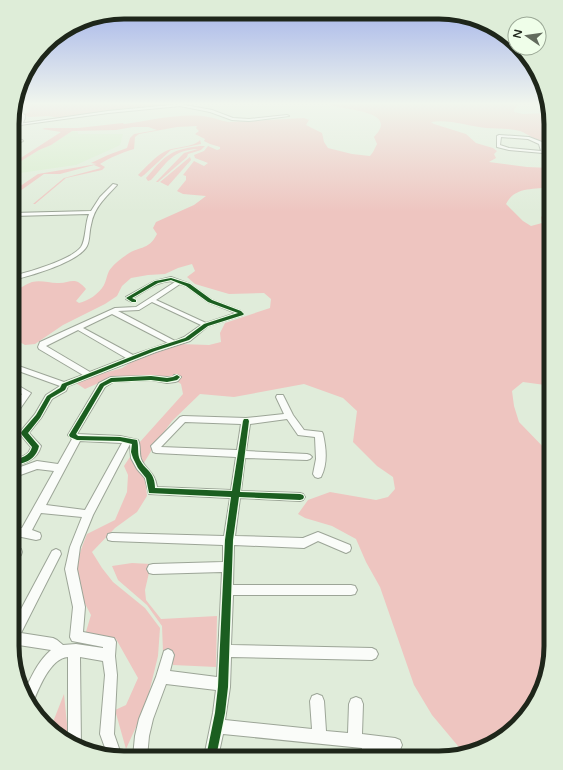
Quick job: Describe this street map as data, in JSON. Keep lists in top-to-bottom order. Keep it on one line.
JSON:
{"north":"left"}
